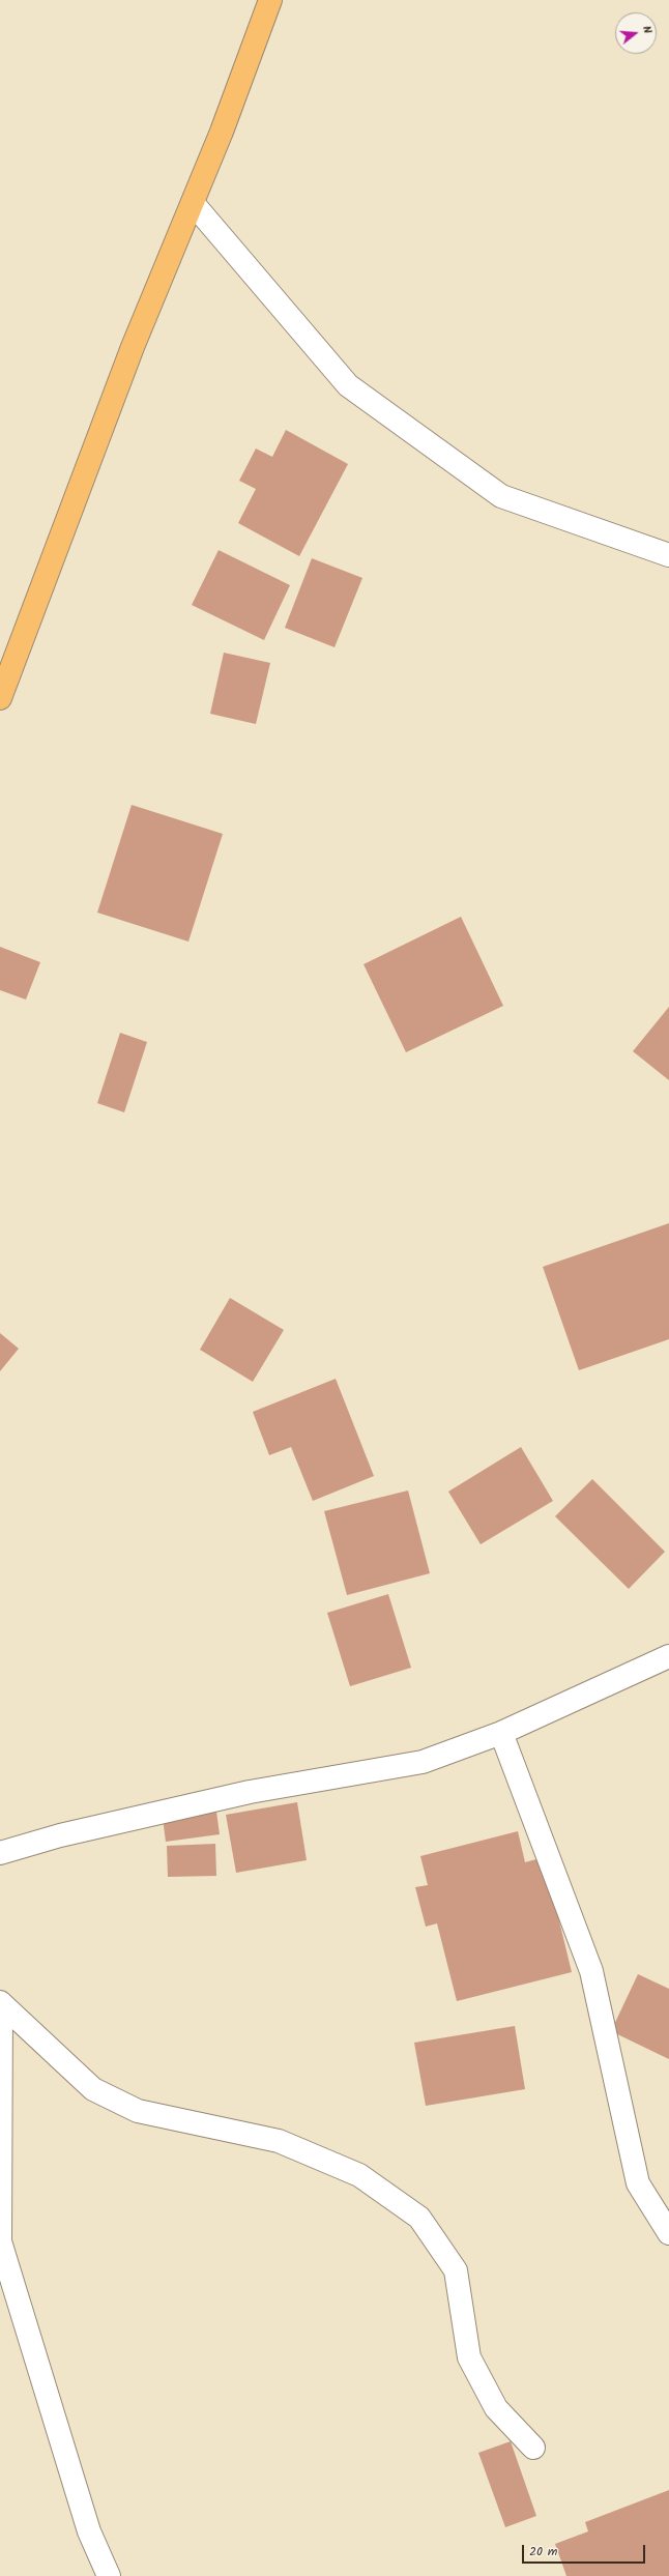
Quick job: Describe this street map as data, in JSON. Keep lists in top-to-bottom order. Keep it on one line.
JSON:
{"scale_bar":"20 m","north":"right"}
